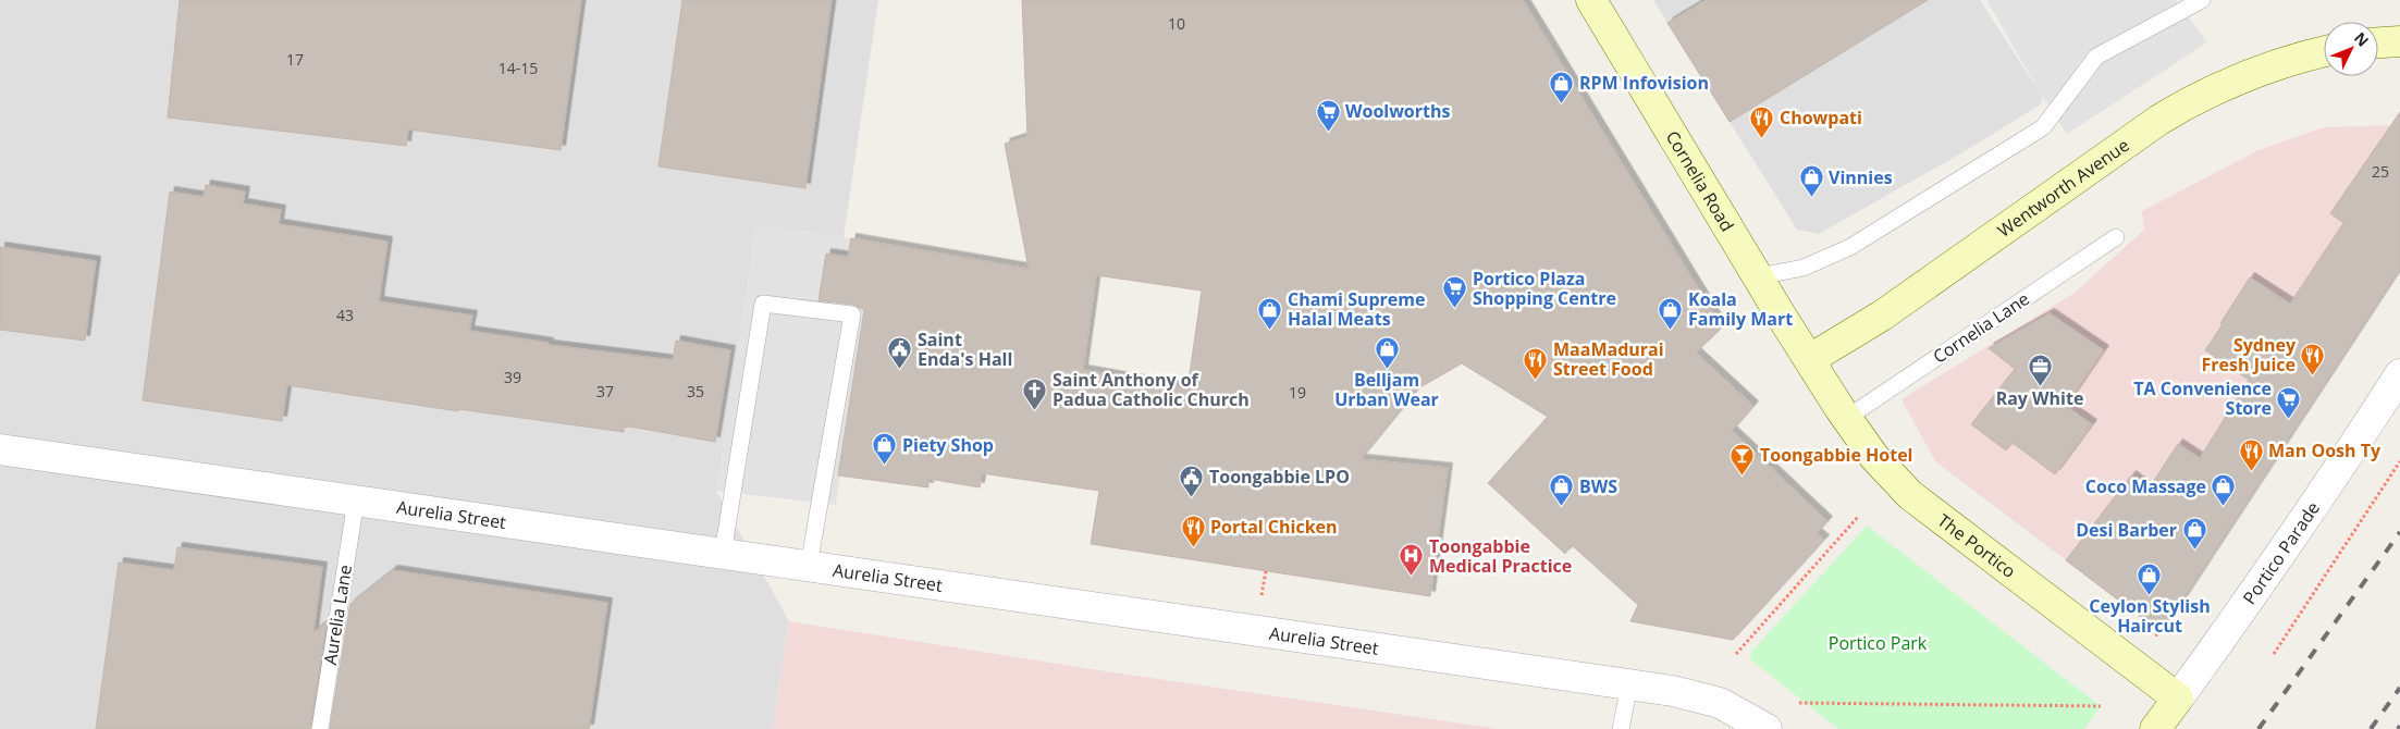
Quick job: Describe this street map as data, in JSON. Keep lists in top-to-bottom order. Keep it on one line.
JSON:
{"streets":{"main road":["Cornelia Road","Wentworth Avenue","The Portico","Portico Parade"],"street":["Aurelia Street"],"lane":["Cornelia Lane","Aurelia Lane"]},"crossings":[["Cornelia Road","Wentworth Avenue"],["Cornelia Road","The Portico"],["Wentworth Avenue","The Portico"],["Cornelia Lane","The Portico"],["Aurelia Street","Aurelia Lane"],["The Portico","Portico Parade"]],"parks":["Portico Park"],"places":{"shop":["RPM Infovision","Vinnies","Chami Supreme Halal Meats","Koala Family Mart","Belljam Urban Wear","Piety Shop","BWS","Coco Massage","Desi Barber","Ceylon Stylish Haircut"],"supermarket":["Woolworths","Portico Plaza Shopping Centre","TA Convenience Store"],"restaurant":["Chowpati","Sydney Fresh Juice","MaaMadurai Street Food","Man Oosh Ty","Portal Chicken"],"public building":["Saint Enda's Hall","Toongabbie LPO"],"office":["Ray White"],"church":["Saint Anthony of Padua Catholic Church"],"bar":["Toongabbie Hotel"],"hospital":["Toongabbie Medical Practice"]},"house_numbers":["10","17","14-15","25","43","39","37","35","19"],"north":"top right"}
